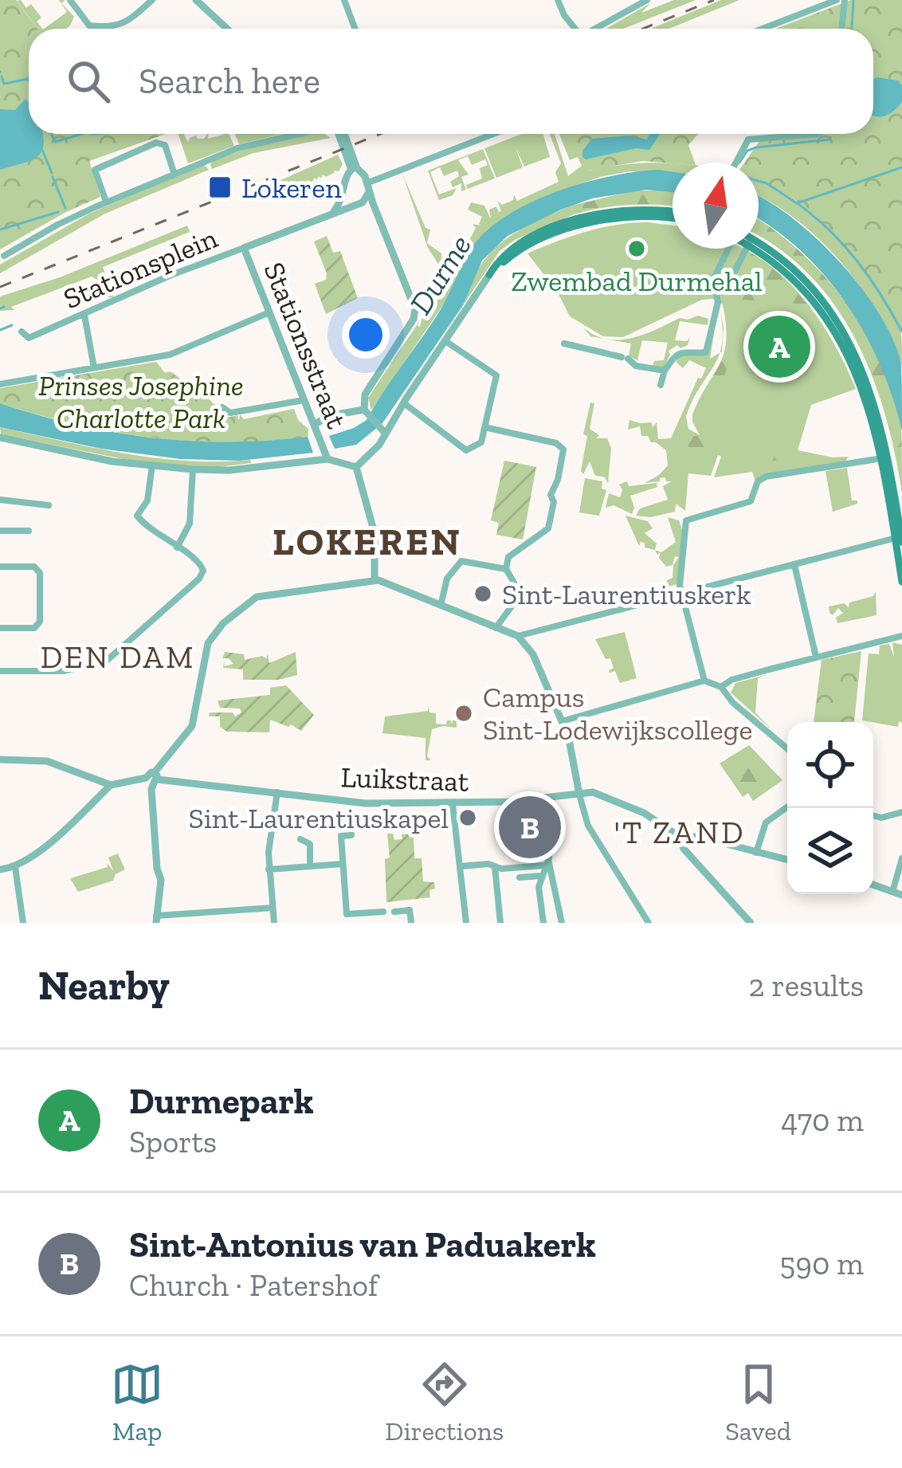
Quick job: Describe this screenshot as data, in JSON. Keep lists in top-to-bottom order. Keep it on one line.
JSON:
{"streets":{"street":["Stationsplein","Stationsstraat","Luikstraat"]},"crossings":[["Stationsplein","Stationsstraat"]],"districts":["LOKEREN","DEN DAM","'T ZAND"],"water":["Durme"],"parks":["Prinses Josephine Charlotte Park"],"places":{"transit":["Lokeren"],"other":["Zwembad Durmehal","Sint-Laurentiuskerk","Campus Sint-Lodewijkscollege","Sint-Laurentiuskapel"]},"north":"top","page":{"search":"Search here","pins":["A","B"],"heading":["Nearby","2 results"],"list":[{"mark":"A","name":"Durmepark","note":"Sports","value":"470 m"},{"mark":"B","name":"Sint-Antonius van Paduakerk","note":"Church · Patershof","value":"590 m"}],"nav":["Map","Directions","Saved"]}}
